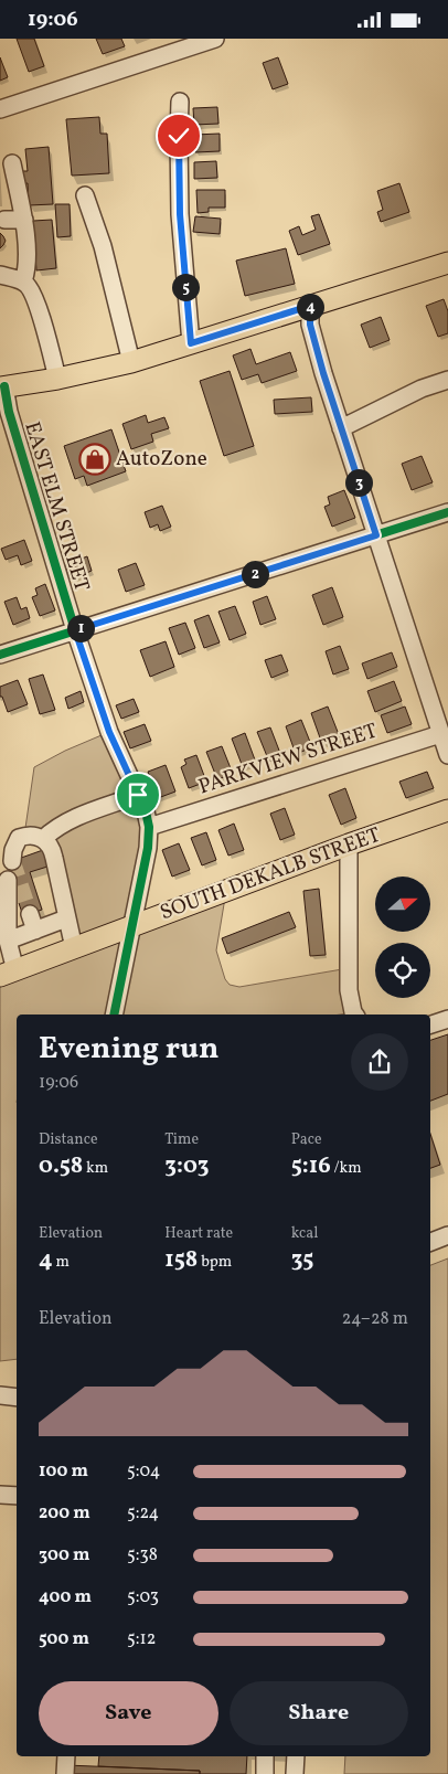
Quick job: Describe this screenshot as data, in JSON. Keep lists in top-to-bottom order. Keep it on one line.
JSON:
{"streets":{"main road":["SOUTH DEKALB STREET"],"street":["EAST ELM STREET","PARKVIEW STREET"]},"crossings":[["EAST ELM STREET","PARKVIEW STREET"],["EAST ELM STREET","SOUTH DEKALB STREET"]],"places":{"shop":["AutoZone"]},"north":"right","page":{"status":"19:06","pins":["5","4","3","2","1"],"heading":["Evening run","19:06"],"stats":[["Distance","0.58 km"],["Time","3:03"],["Pace","5:16 /km"],["Elevation","4 m"],["Heart rate","158 bpm"],["kcal","35"]],"chart":["Elevation","24–28 m"],"list":[{"name":"100 m","note":"5:04"},{"name":"200 m","note":"5:24"},{"name":"300 m","note":"5:38"},{"name":"400 m","note":"5:03"},{"name":"500 m","note":"5:12"}],"buttons":["Save","Share"]}}
